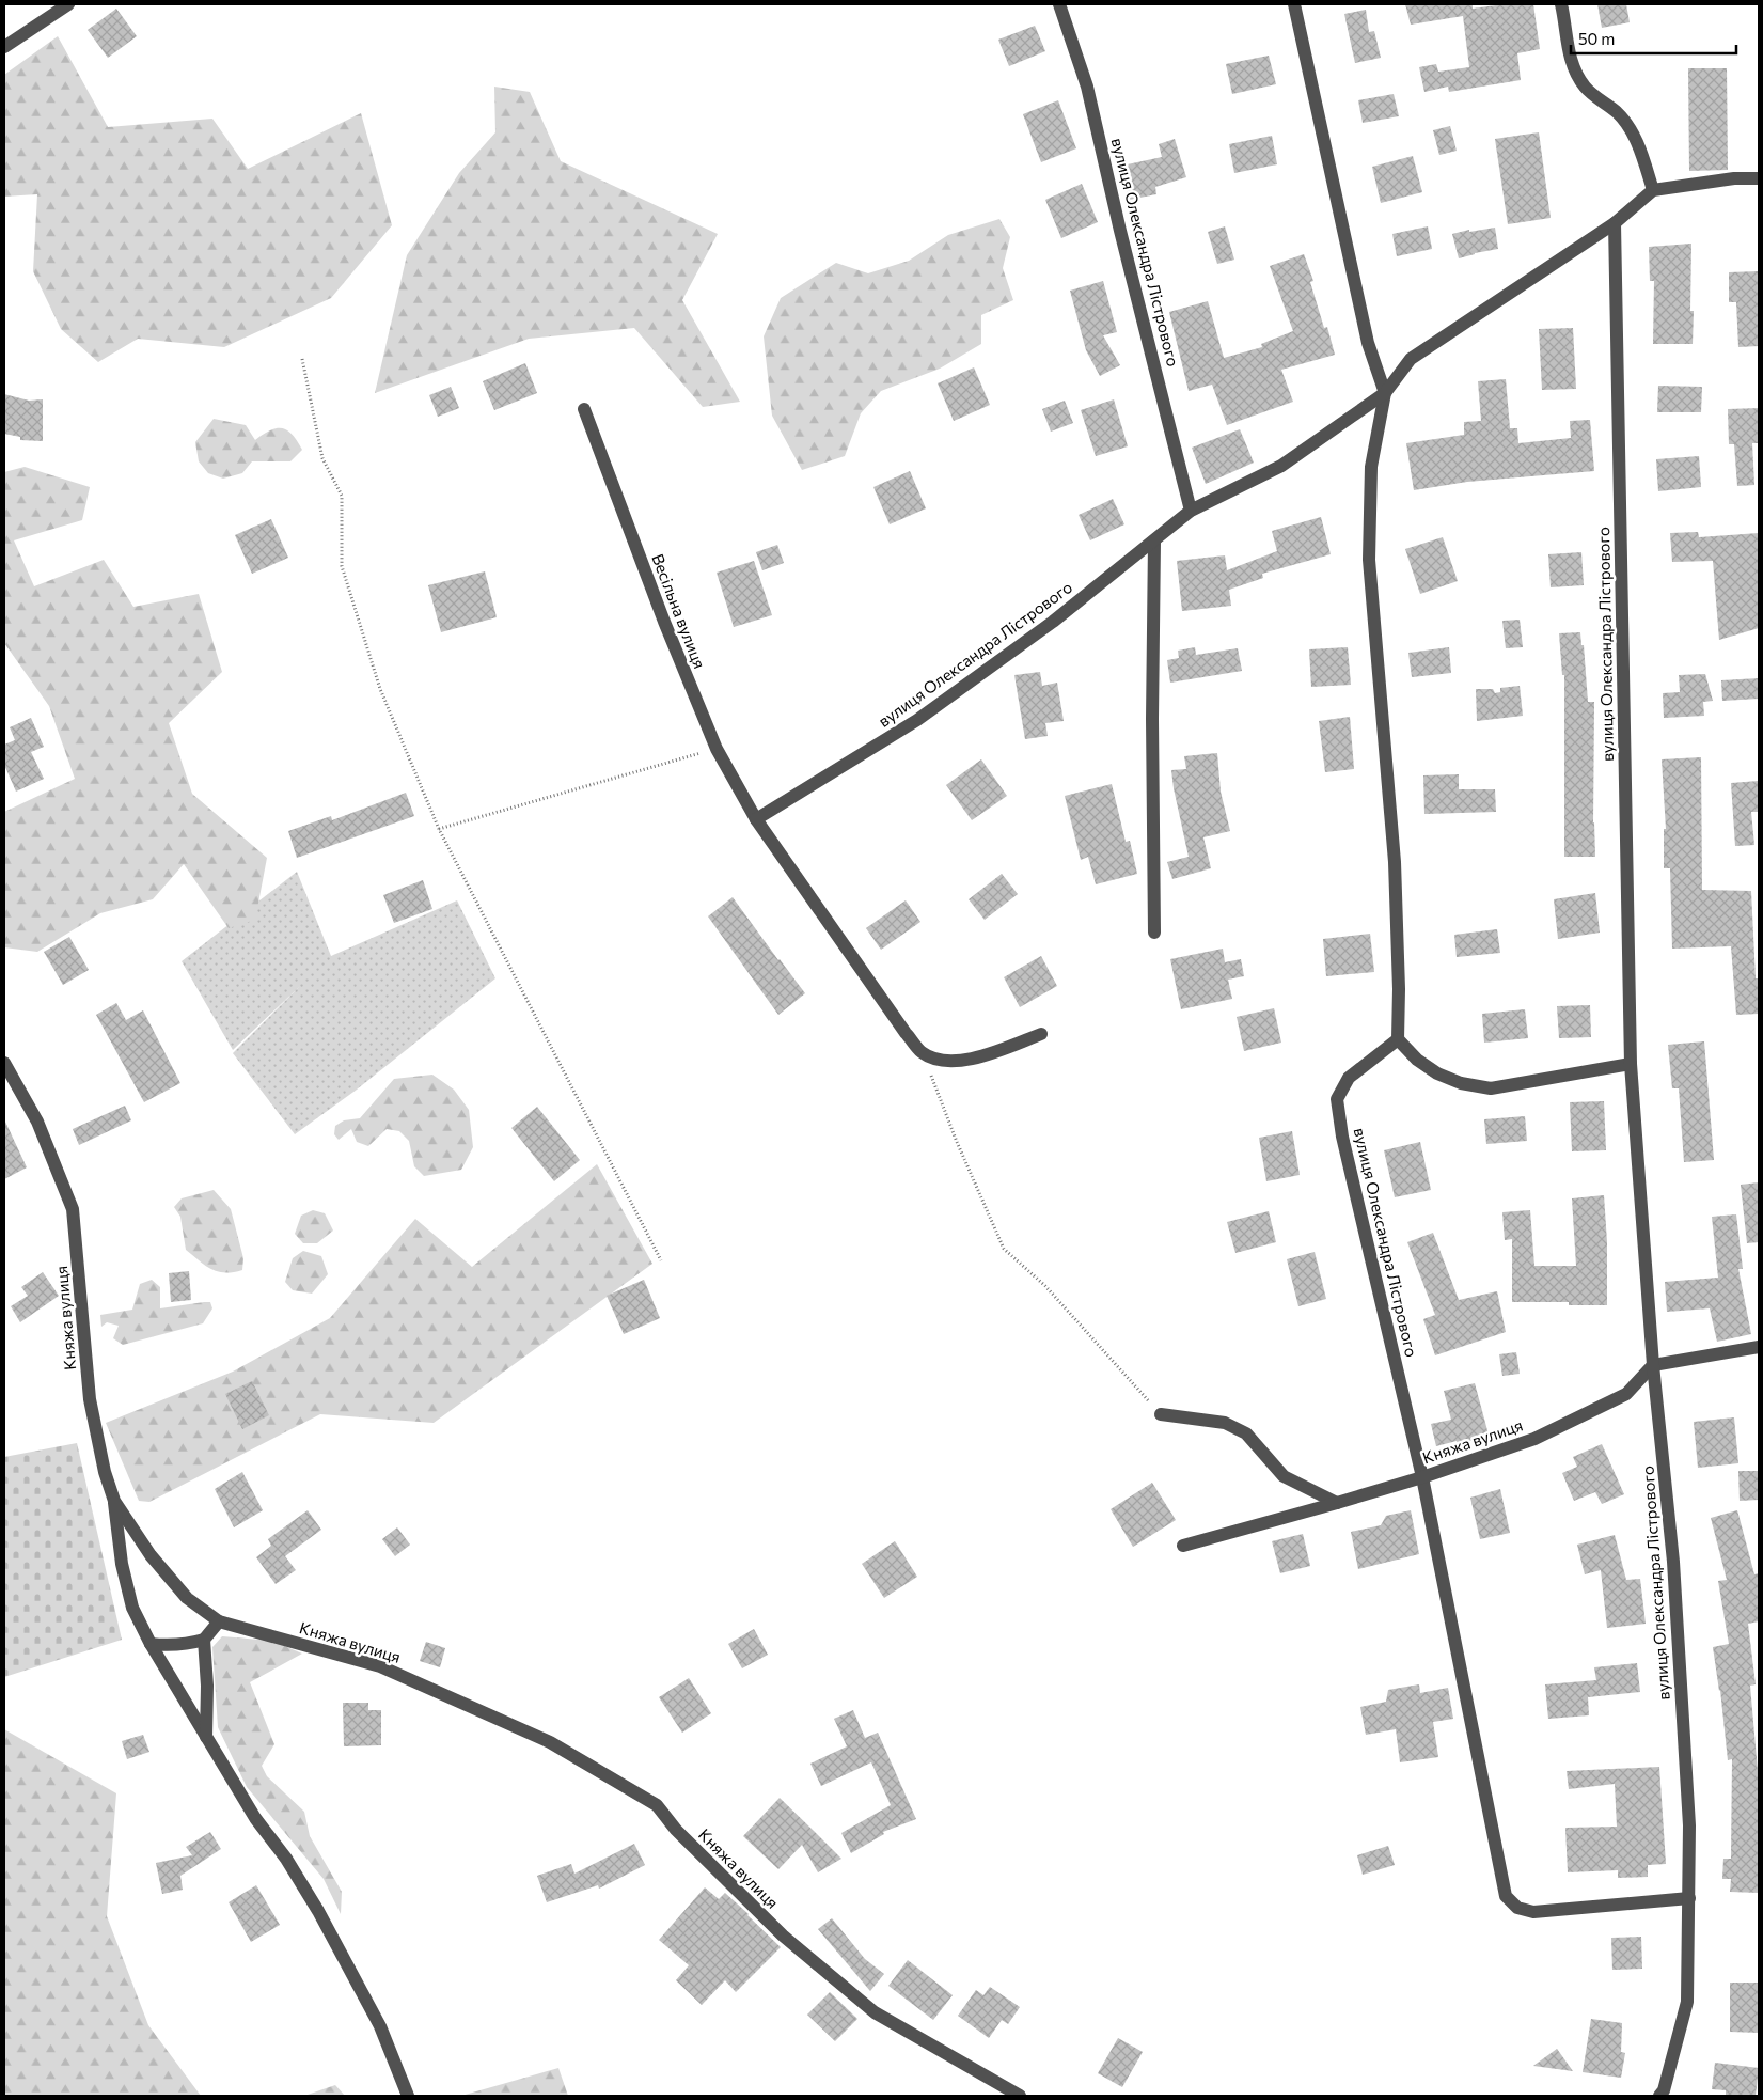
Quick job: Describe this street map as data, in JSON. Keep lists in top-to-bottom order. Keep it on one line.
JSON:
{"streets":{"street":["вулиця Олександра Лістрового","Весільна вулиця","Княжа вулиця"]},"crossings":[["вулиця Олександра Лістрового","Весільна вулиця"],["вулиця Олександра Лістрового","Княжа вулиця"]],"scale_bar":"50 m"}
